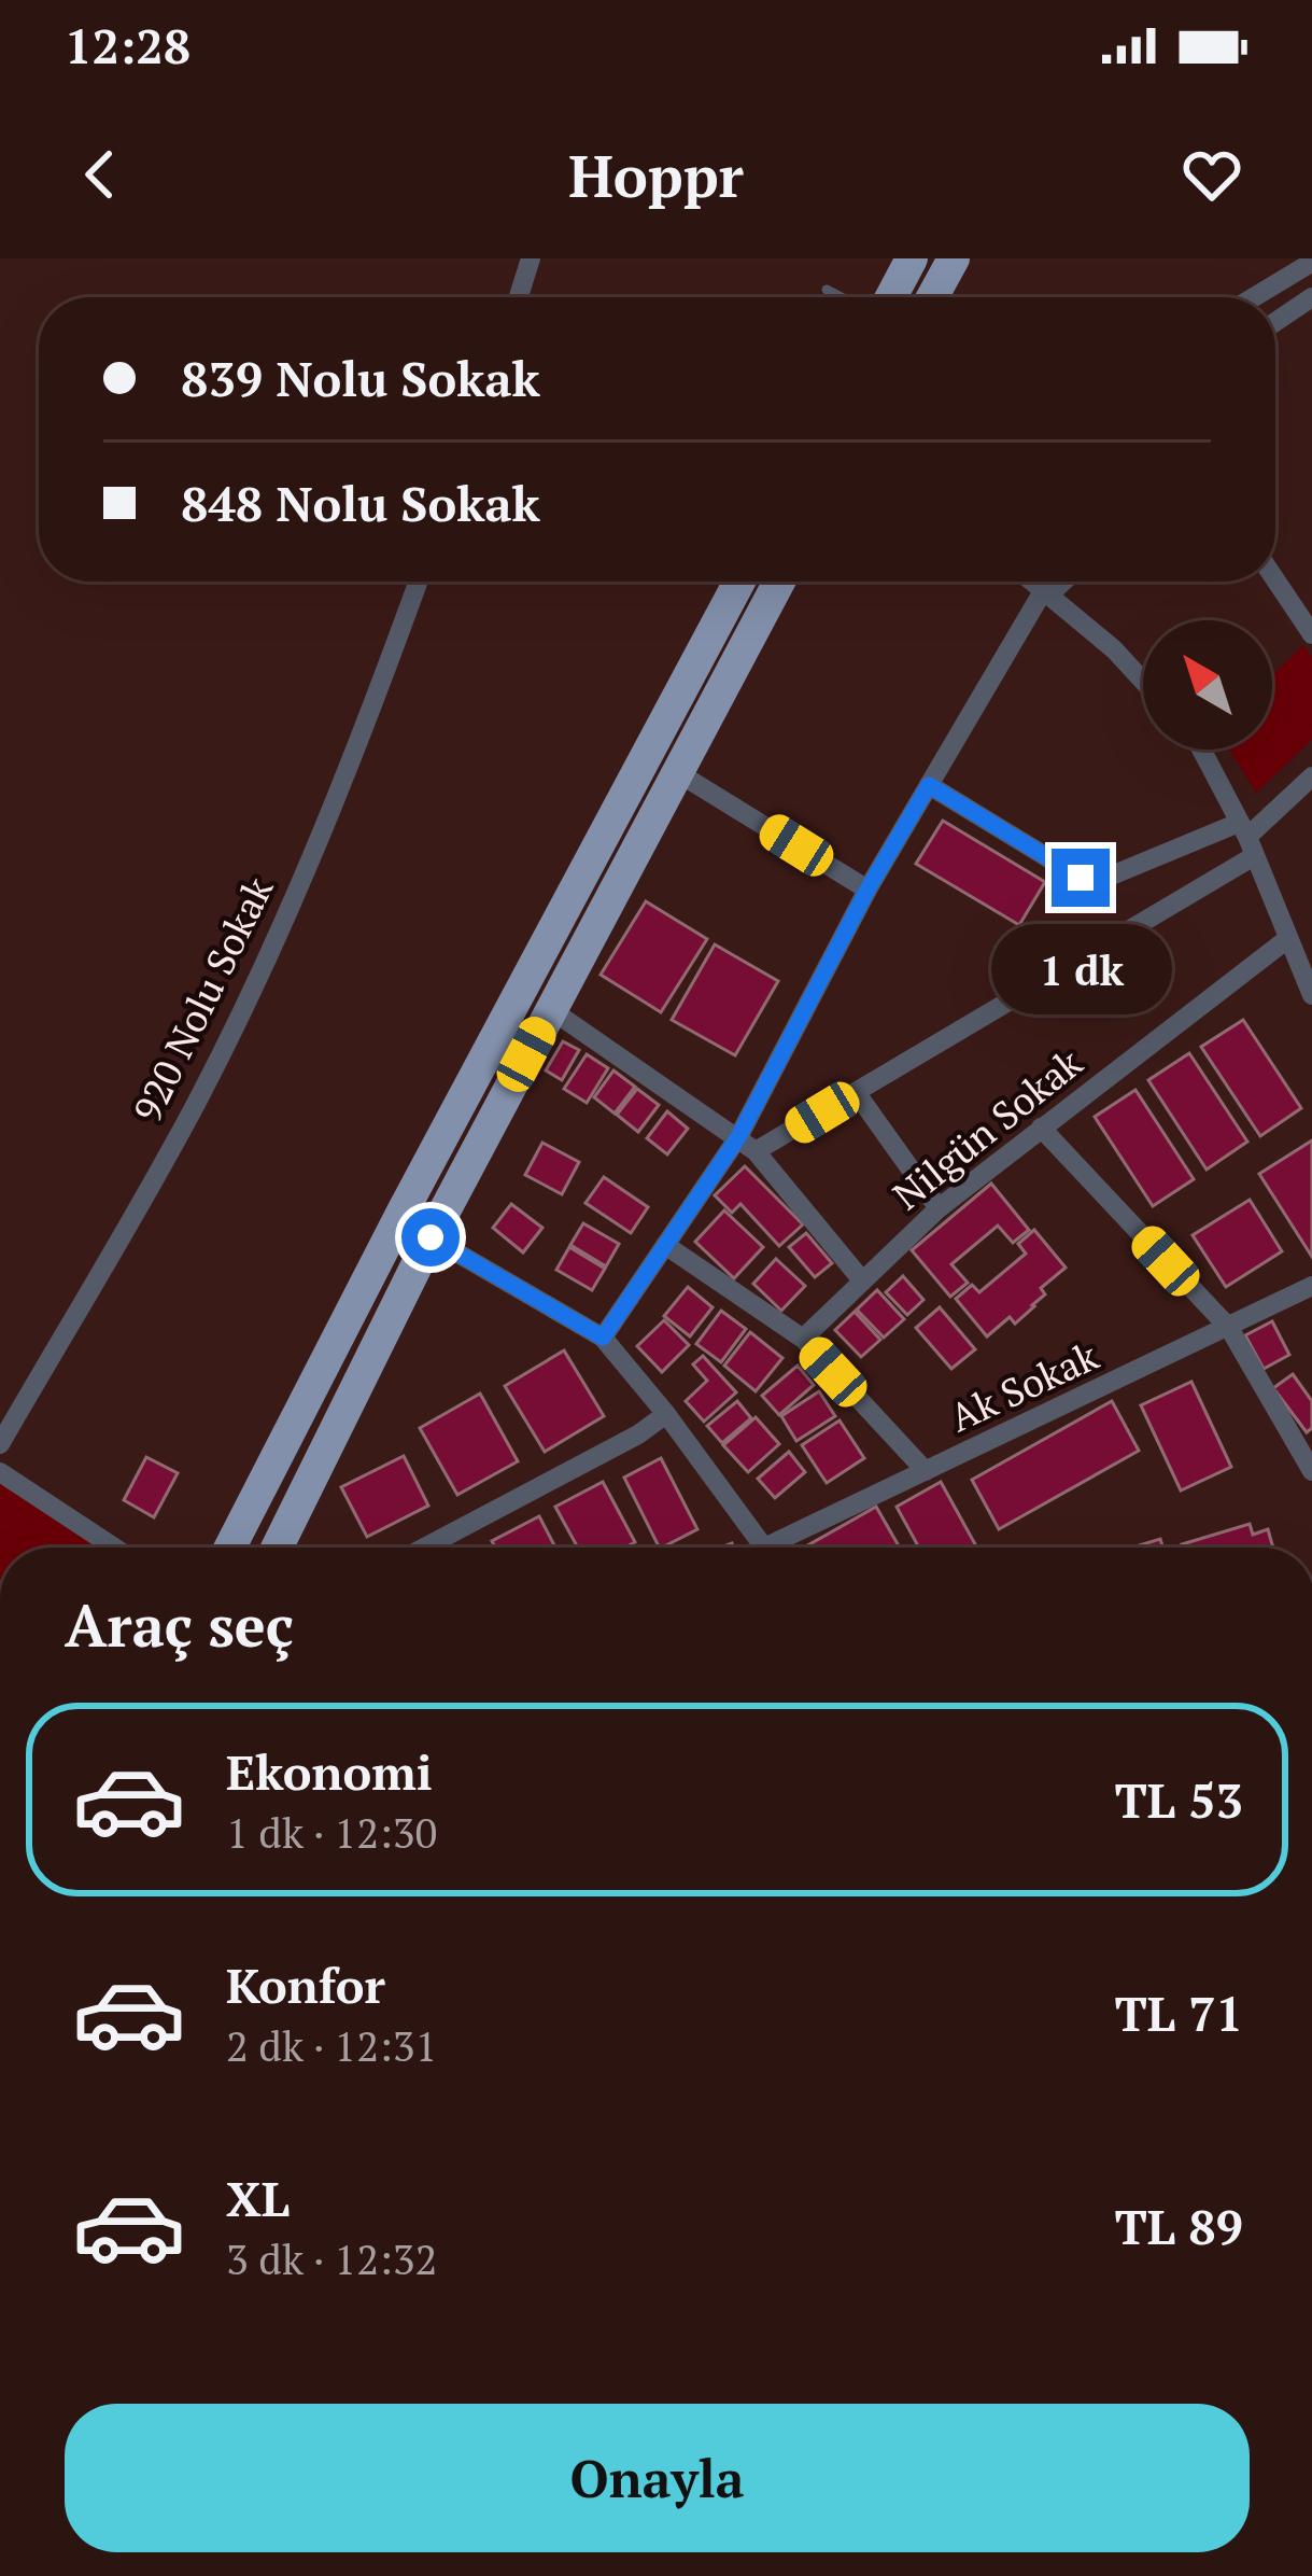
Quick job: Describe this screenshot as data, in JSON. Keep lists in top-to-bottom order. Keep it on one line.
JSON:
{"streets":{"street":["920 Nolu Sokak","Nilgün Sokak","Ak Sokak"]},"north":"top left","page":{"status":"12:28","header":"Hoppr","banner":["839 Nolu Sokak","848 Nolu Sokak"],"bubble":"1 dk","heading":"Araç seç","list":[{"name":"Ekonomi","note":"1 dk · 12:30","value":"TL 53"},{"name":"Konfor","note":"2 dk · 12:31","value":"TL 71"},{"name":"XL","note":"3 dk · 12:32","value":"TL 89"}],"buttons":"Onayla"}}
